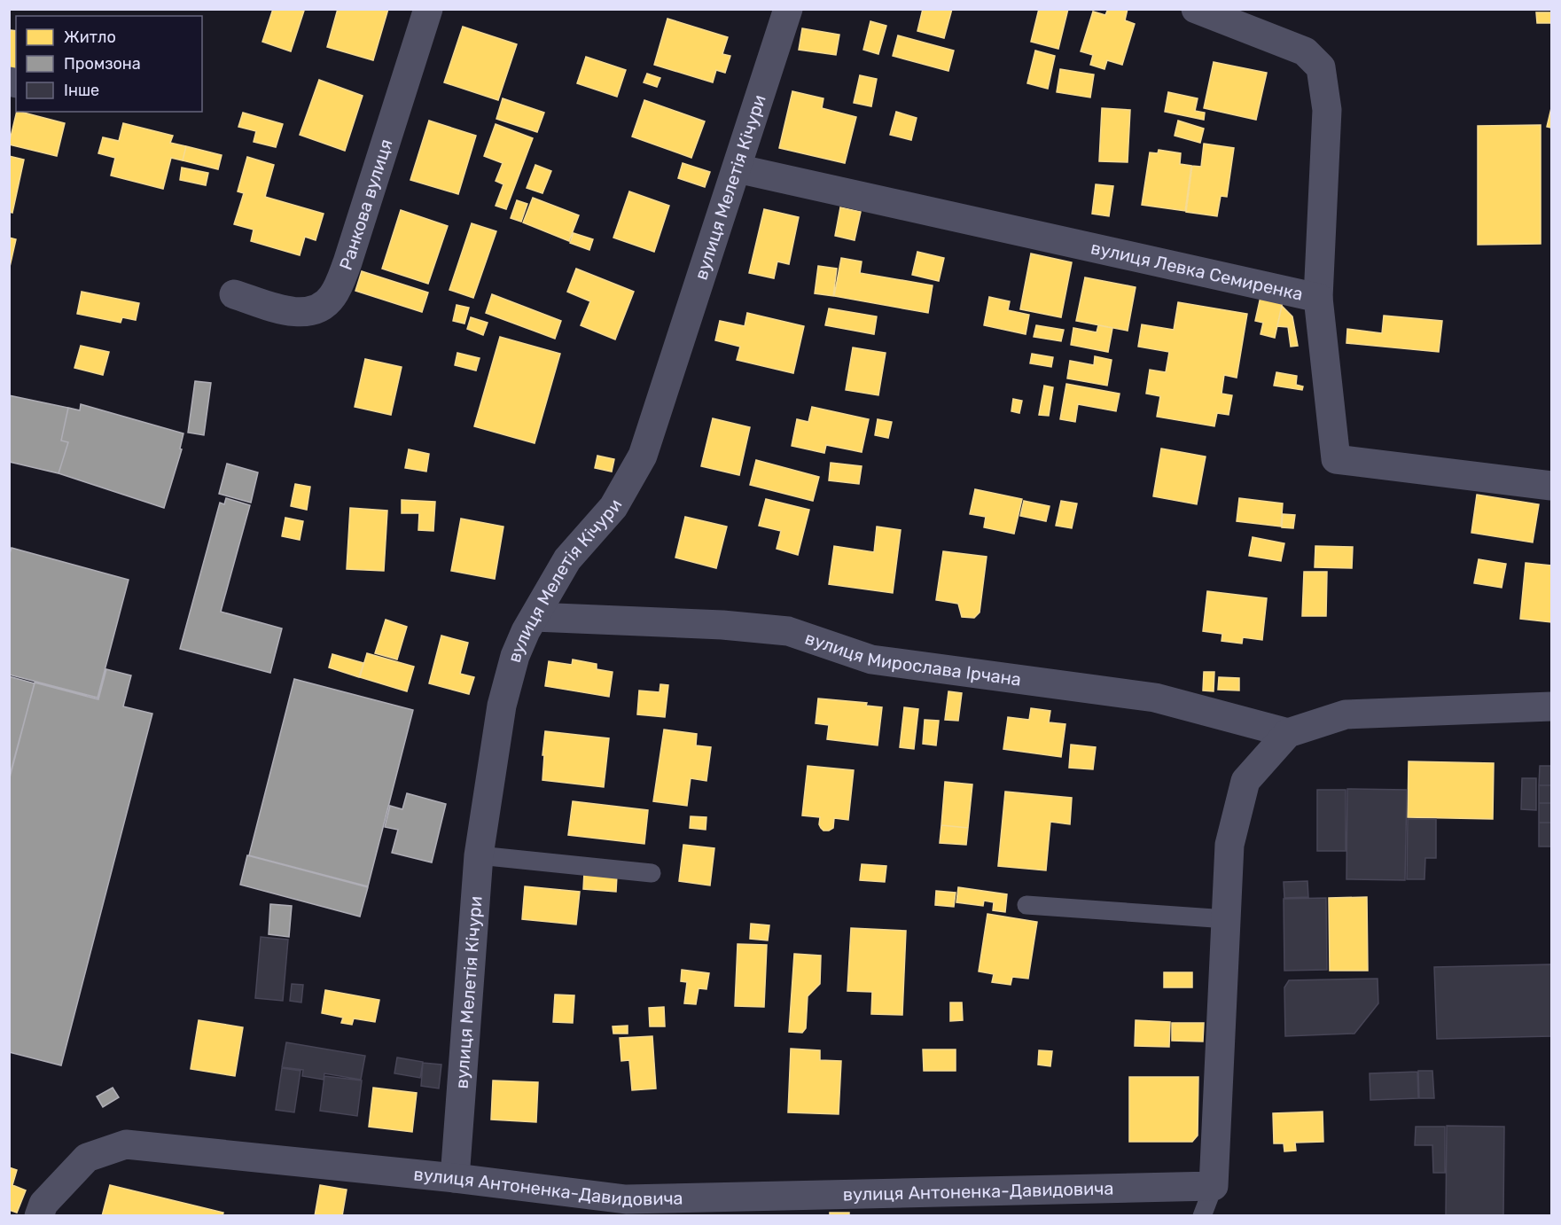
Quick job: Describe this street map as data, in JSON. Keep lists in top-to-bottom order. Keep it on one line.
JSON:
{"streets":{"street":["вулиця Мелетія Кічури","Ранкова вулиця","вулиця Левка Семиренка","вулиця Мирослава Ірчана","вулиця Антоненка-Давидовича"]},"crossings":[["вулиця Мелетія Кічури","вулиця Левка Семиренка"],["вулиця Мелетія Кічури","вулиця Мирослава Ірчана"],["вулиця Мелетія Кічури","вулиця Антоненка-Давидовича"]],"legend":["Житло","Промзона","Інше"]}
